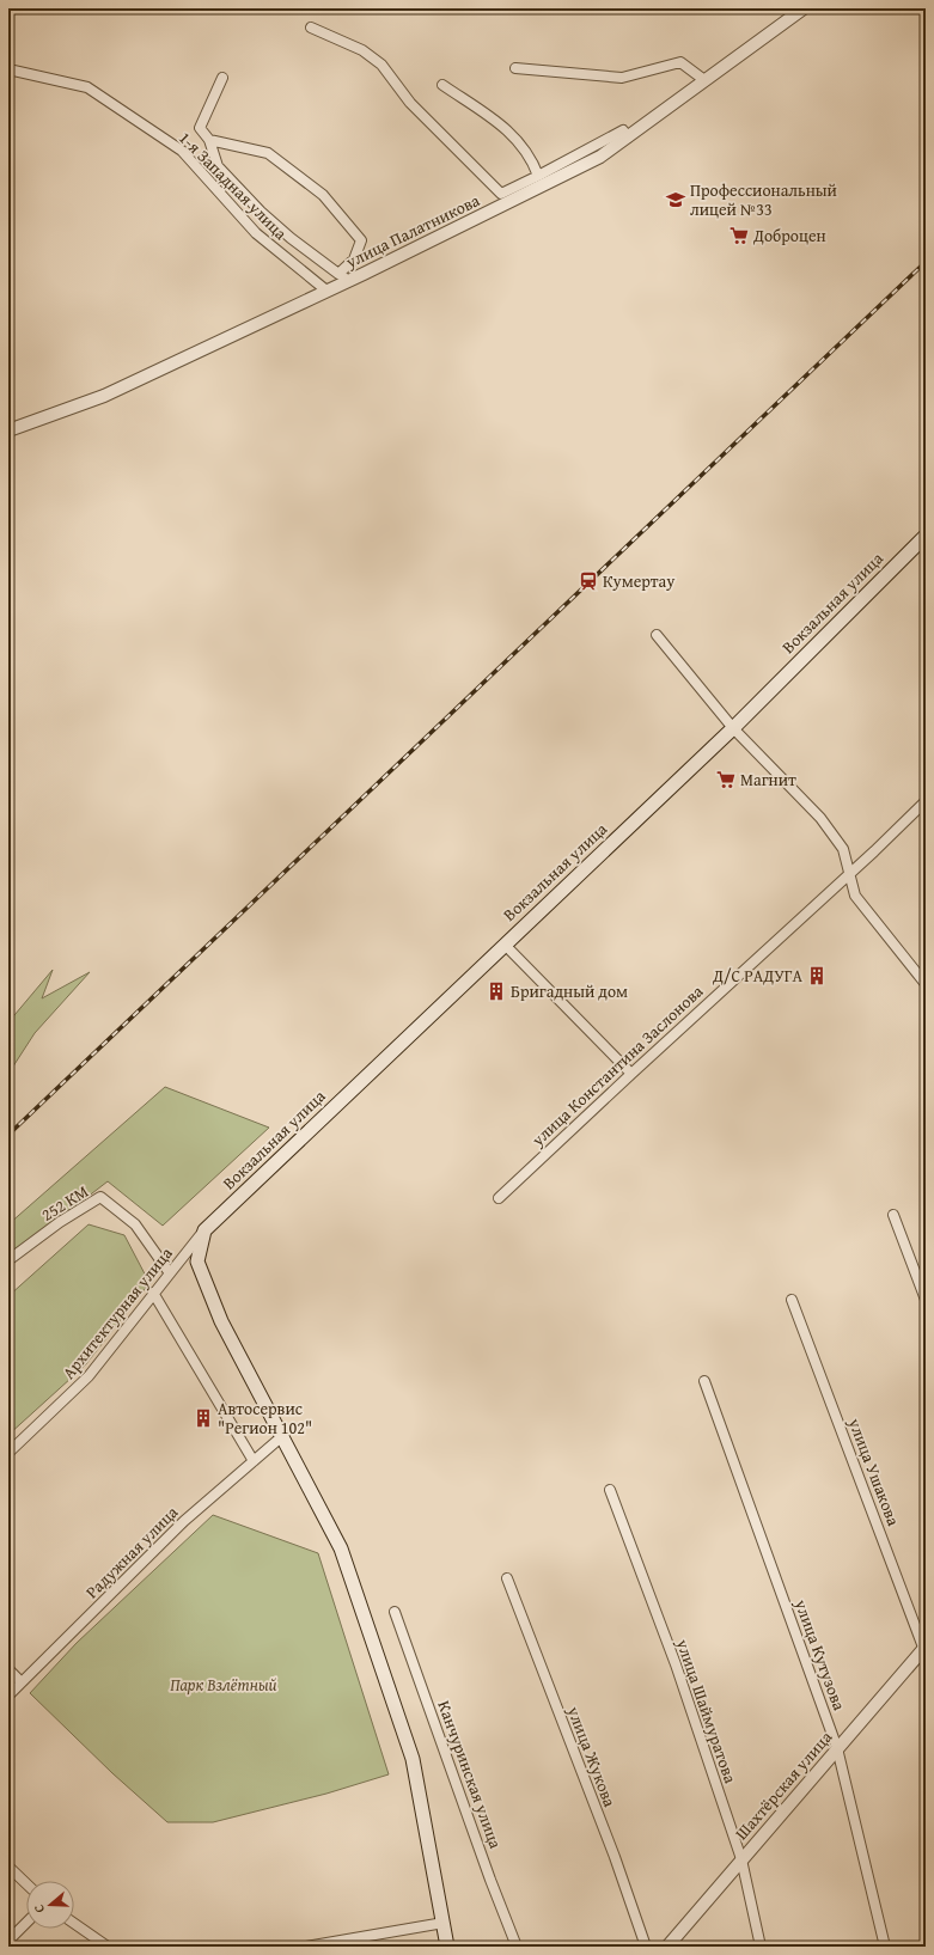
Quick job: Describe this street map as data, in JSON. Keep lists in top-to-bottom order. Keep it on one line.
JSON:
{"streets":{"main road":["Вокзальная улица"],"street":["1-я Западная улица","улица Палатникова","улица Константина Заслонова","252 КМ","Архитектурная улица","улица Ушакова","Радужная улица","улица Кутузова","улица Шаймуратова","улица Жукова","Канчуринская улица","Шахтёрская улица"]},"crossings":[["1-я Западная улица","улица Палатникова"],["Вокзальная улица","Архитектурная улица"],["252 КМ","Архитектурная улица"],["улица Ушакова","Шахтёрская улица"],["улица Кутузова","Шахтёрская улица"],["улица Шаймуратова","Шахтёрская улица"]],"parks":["Парк Взлётный"],"places":{"school or university":["Профессиональный лицей №33"],"supermarket":["Доброцен","Магнит"],"station":["Кумертау"],"building":["Д/С РАДУГА","Бригадный дом","Автосервис \"Регион 102\""]},"north":"left"}
